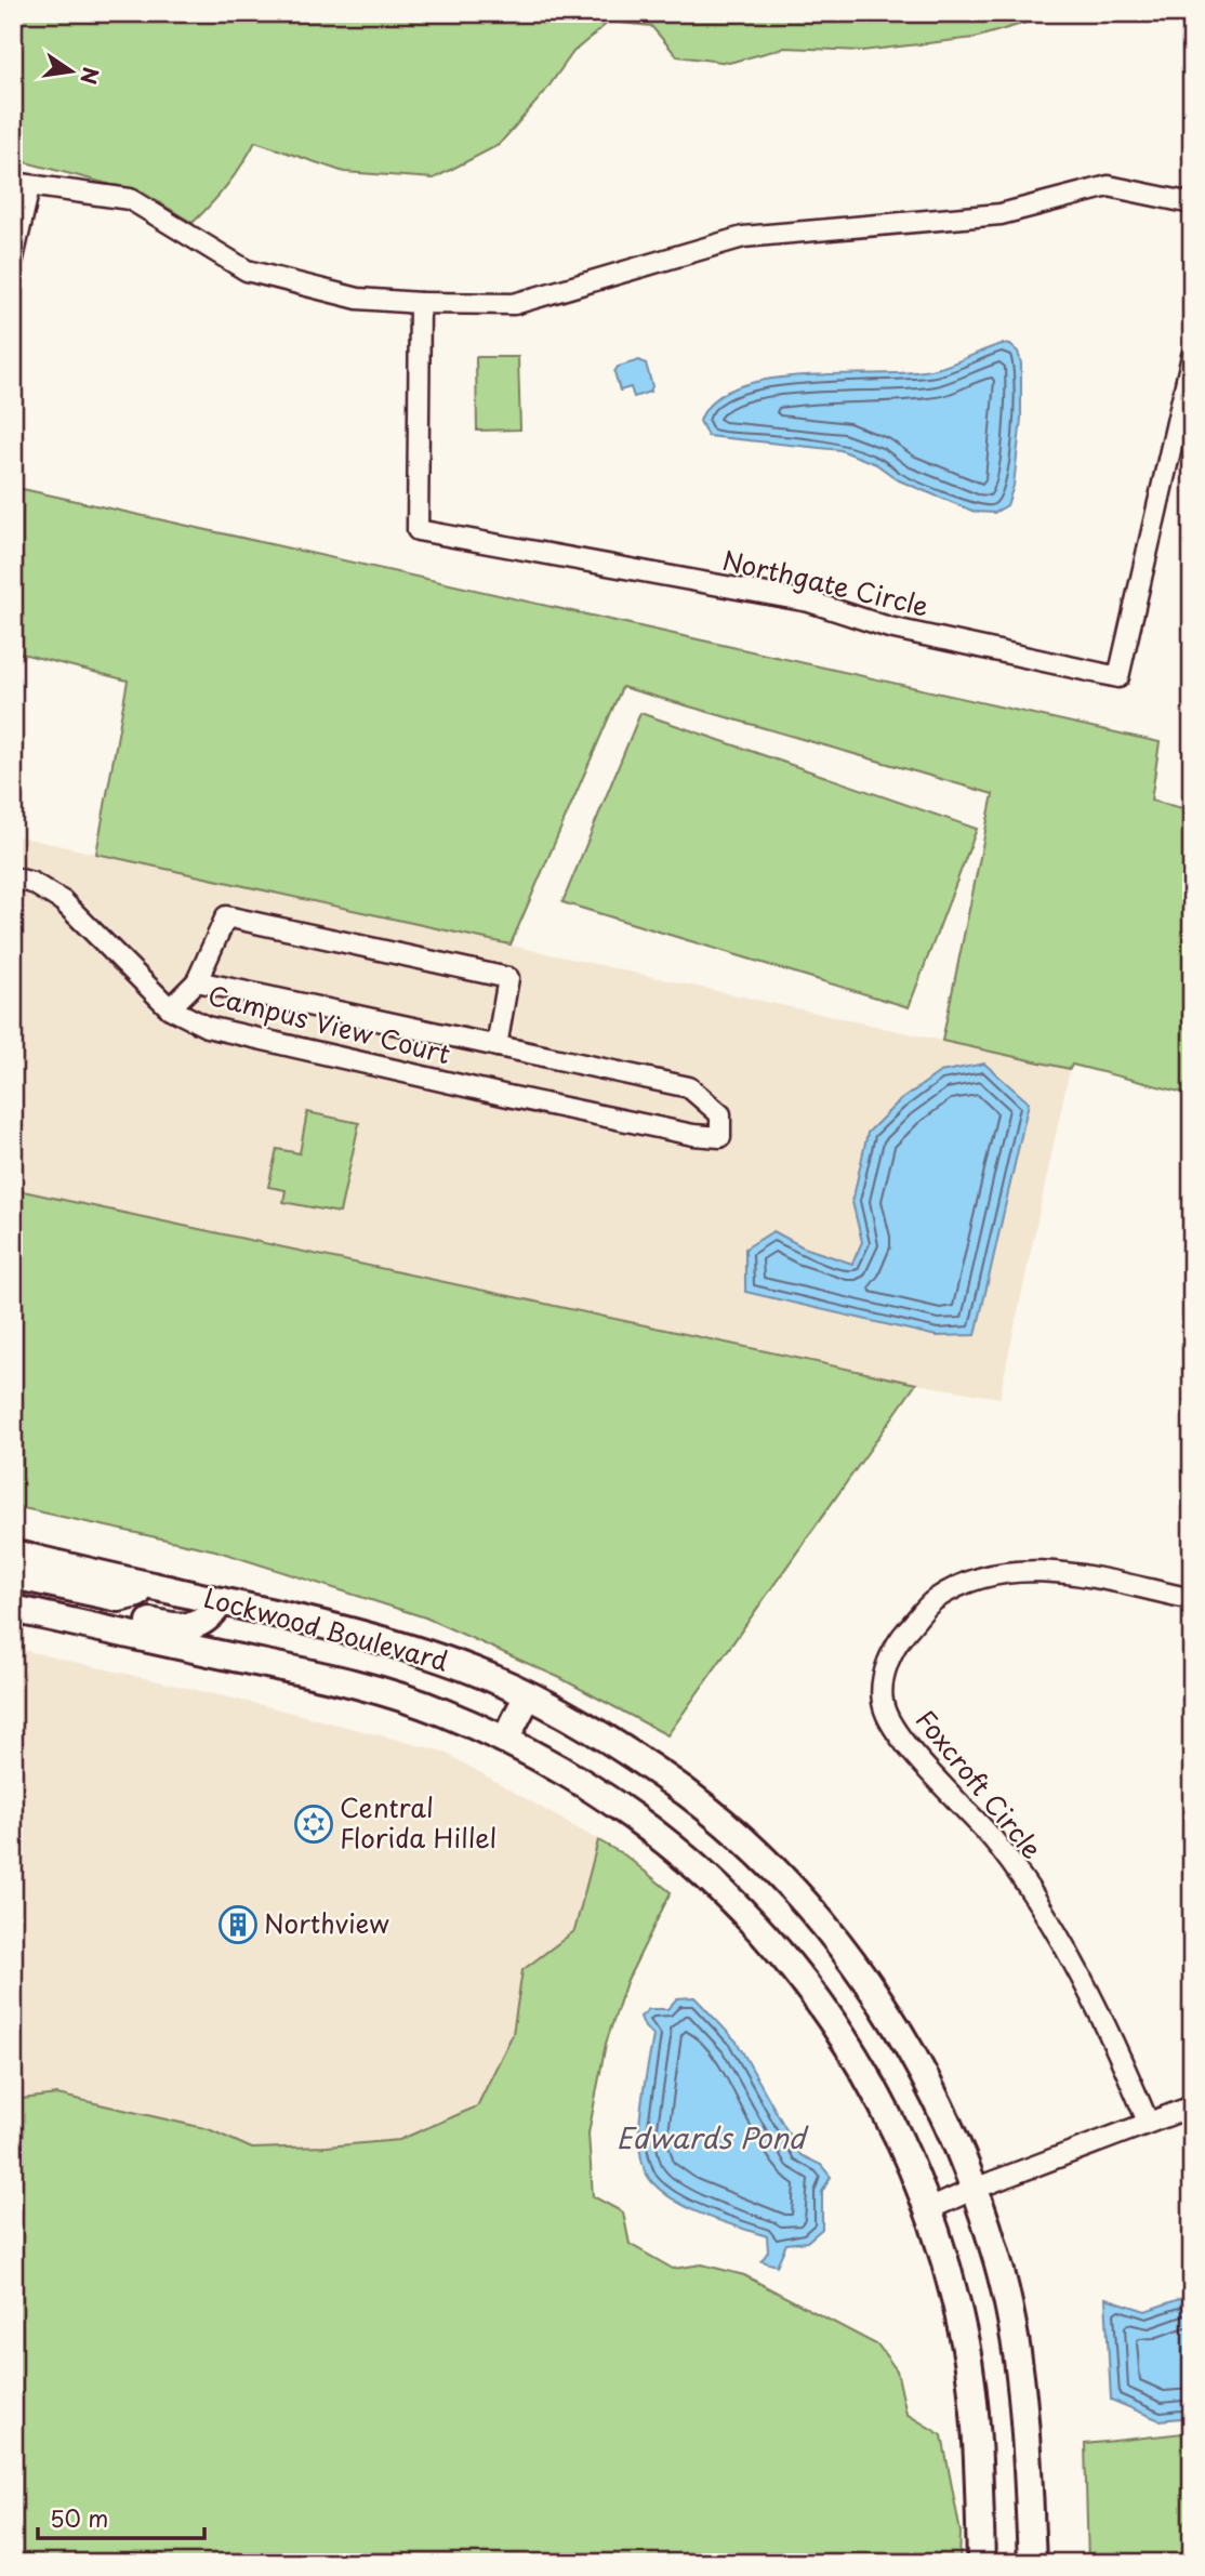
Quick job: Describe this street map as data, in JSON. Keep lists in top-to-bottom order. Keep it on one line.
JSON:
{"streets":{"main road":["Lockwood Boulevard"],"street":["Northgate Circle","Campus View Court","Foxcroft Circle"]},"water":["Edwards Pond"],"places":{"synagogue":["Central Florida Hillel"],"building":["Northview"]},"scale_bar":"50 m","north":"right"}
